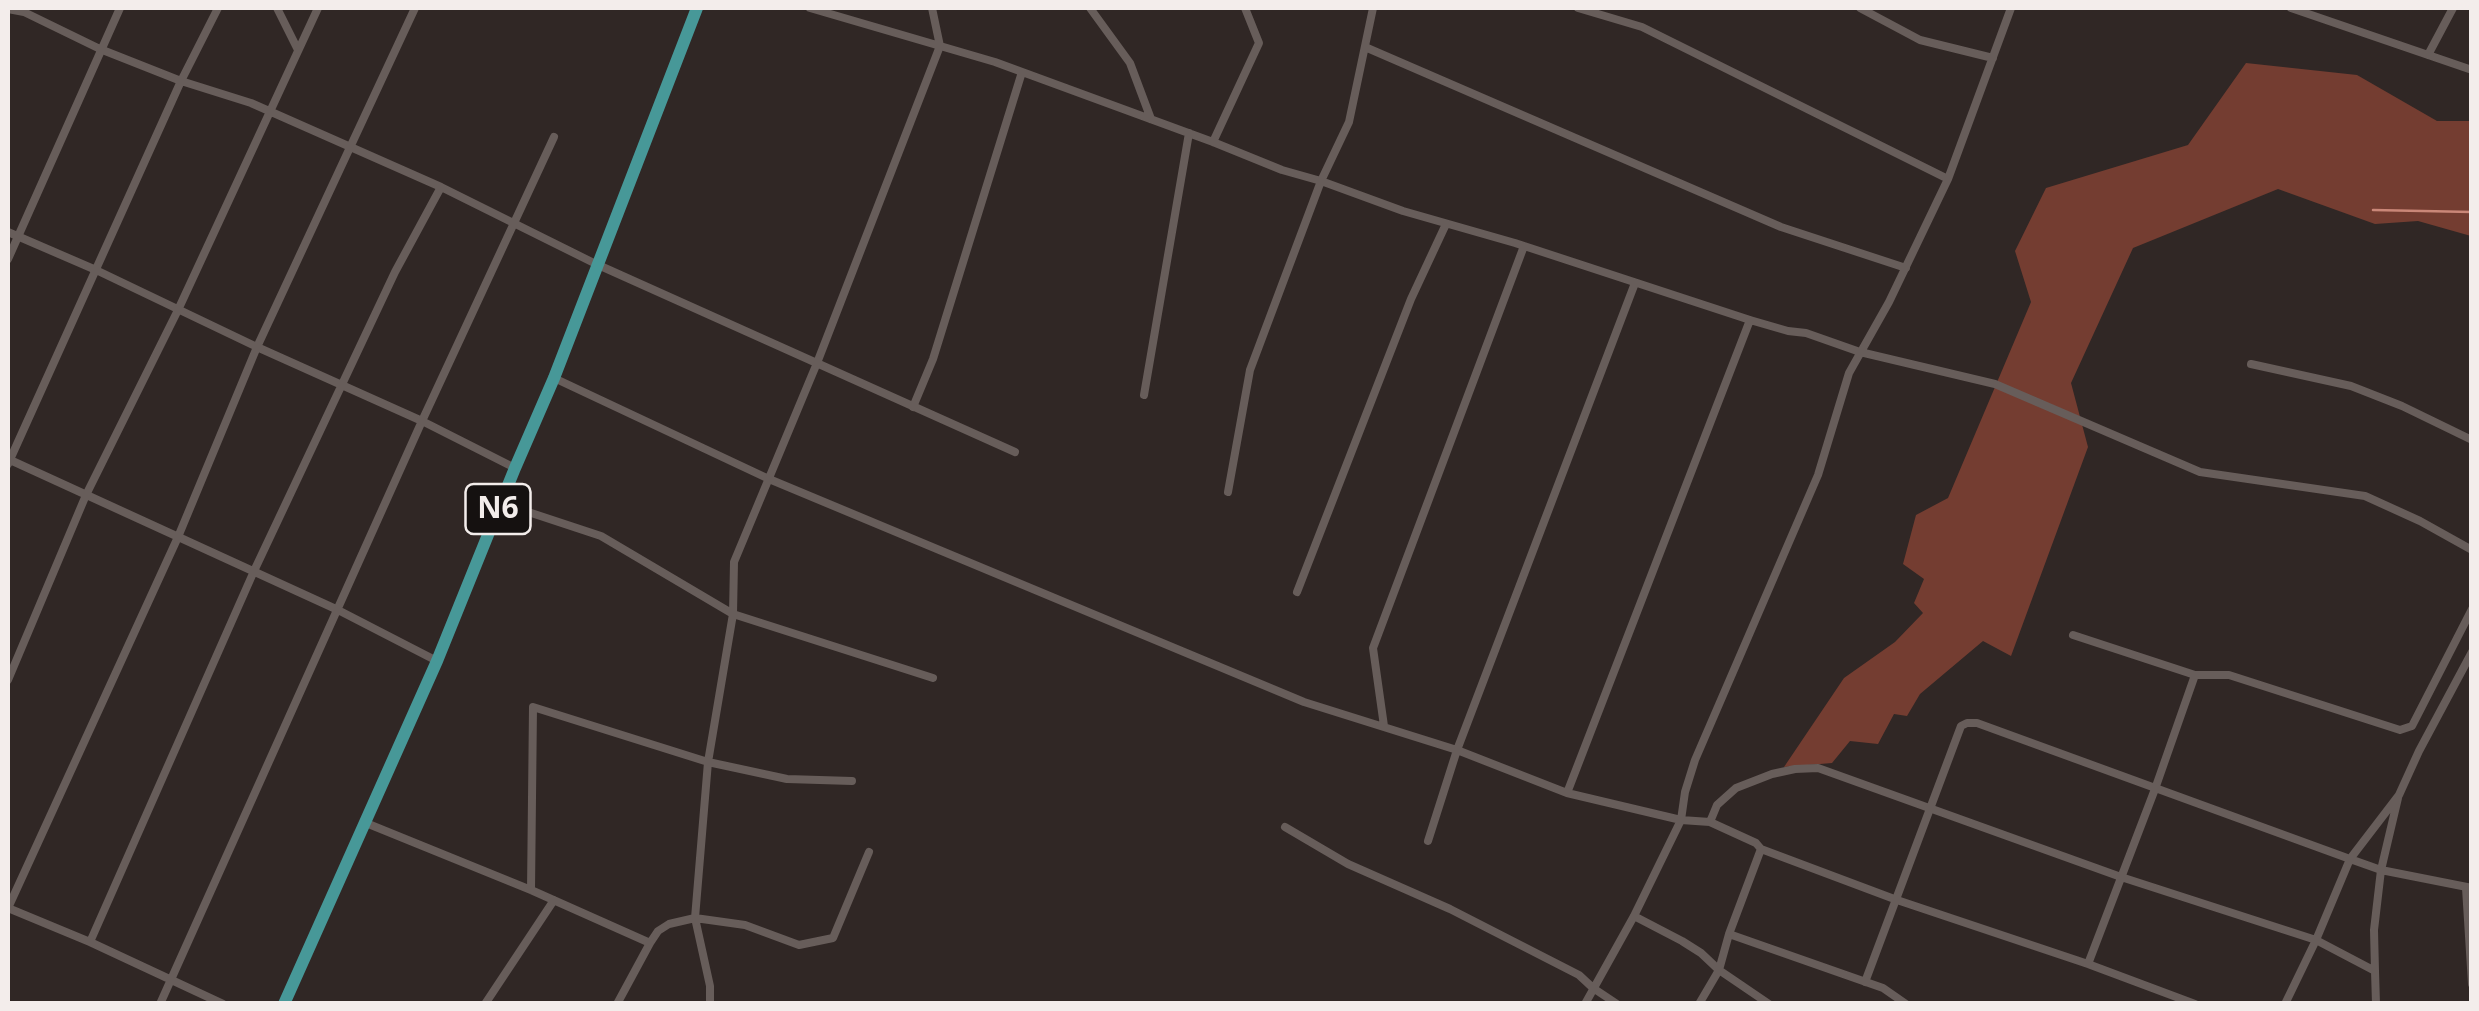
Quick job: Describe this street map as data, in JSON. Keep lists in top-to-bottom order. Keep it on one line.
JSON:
{"streets":{"highway":["N6"]}}
